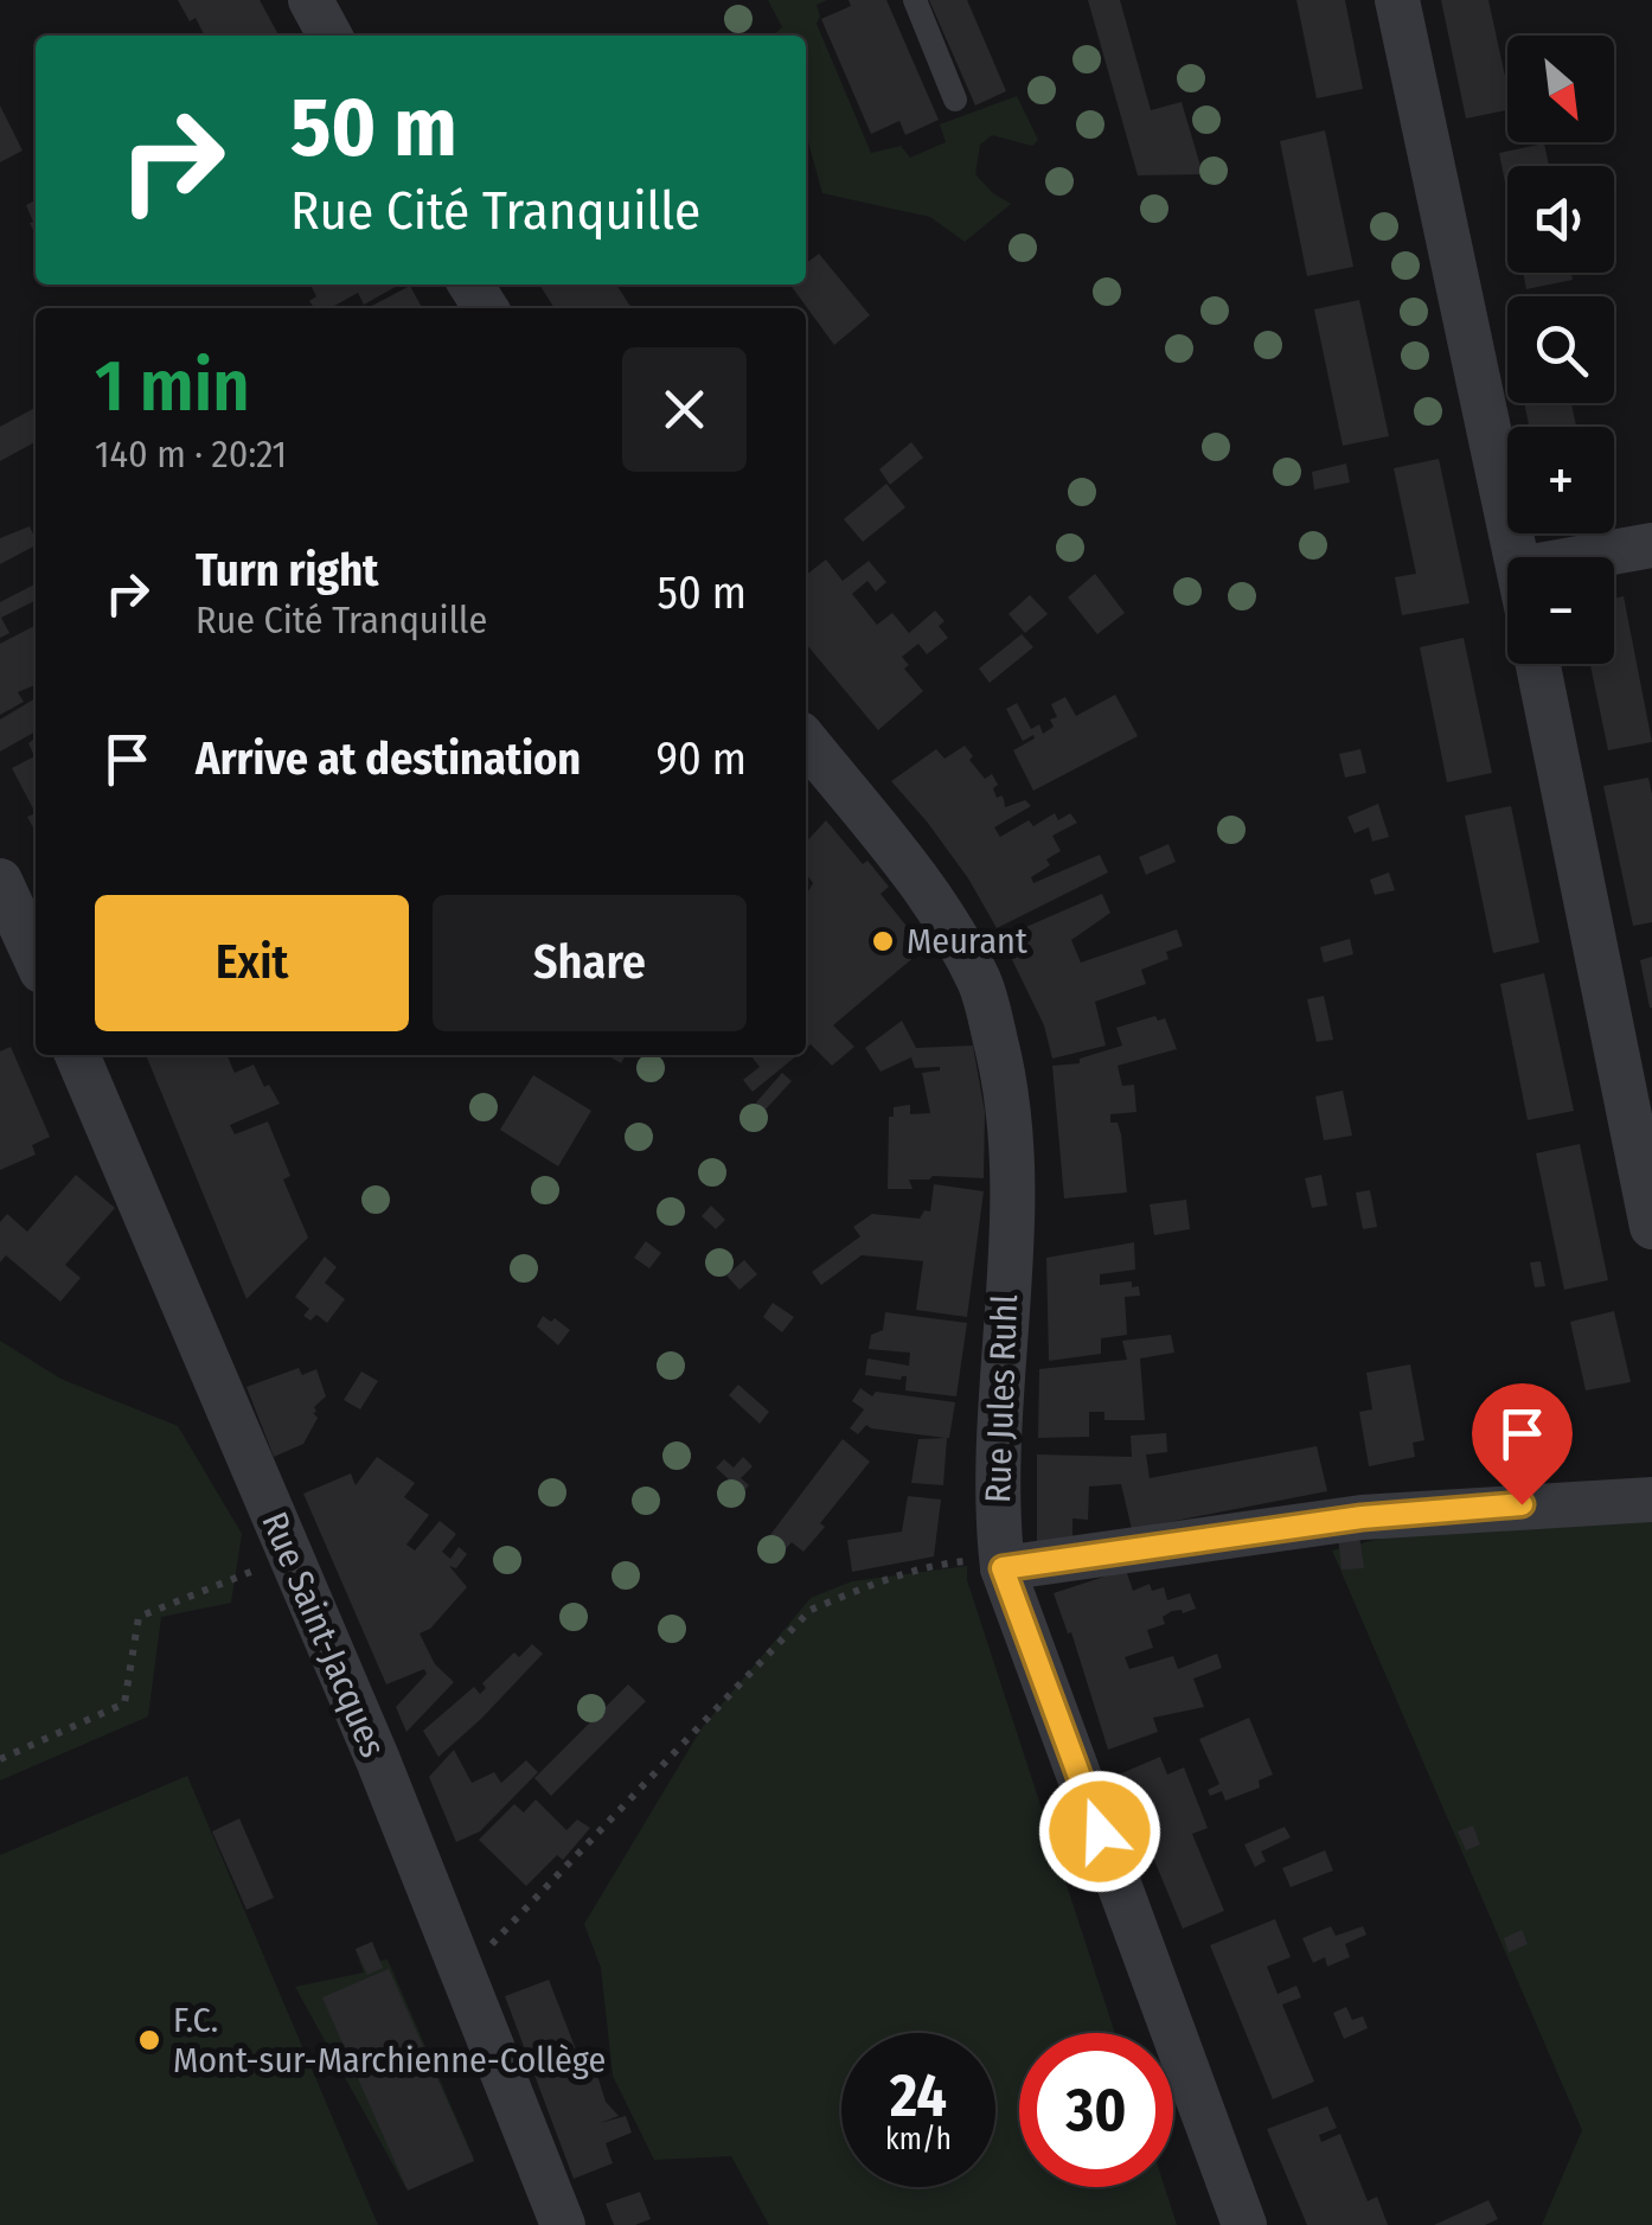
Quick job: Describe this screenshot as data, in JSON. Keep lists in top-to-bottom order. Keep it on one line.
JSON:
{"streets":{"street":["Rue Jules Ruhl","Rue Saint-Jacques"]},"places":["Meurant","F.C. Mont-sur-Marchienne-Collège"],"north":"bottom right","page":{"map_buttons":["+","−"],"turn":["50 m","Rue Cité Tranquille"],"heading":["1 min","140 m · 20:21"],"list":[{"name":"Turn right","note":"Rue Cité Tranquille","value":"50 m"},{"name":"Arrive at destination","value":"90 m"}],"buttons":["Exit","Share"],"speed":"24 km/h","limit":"30"}}
